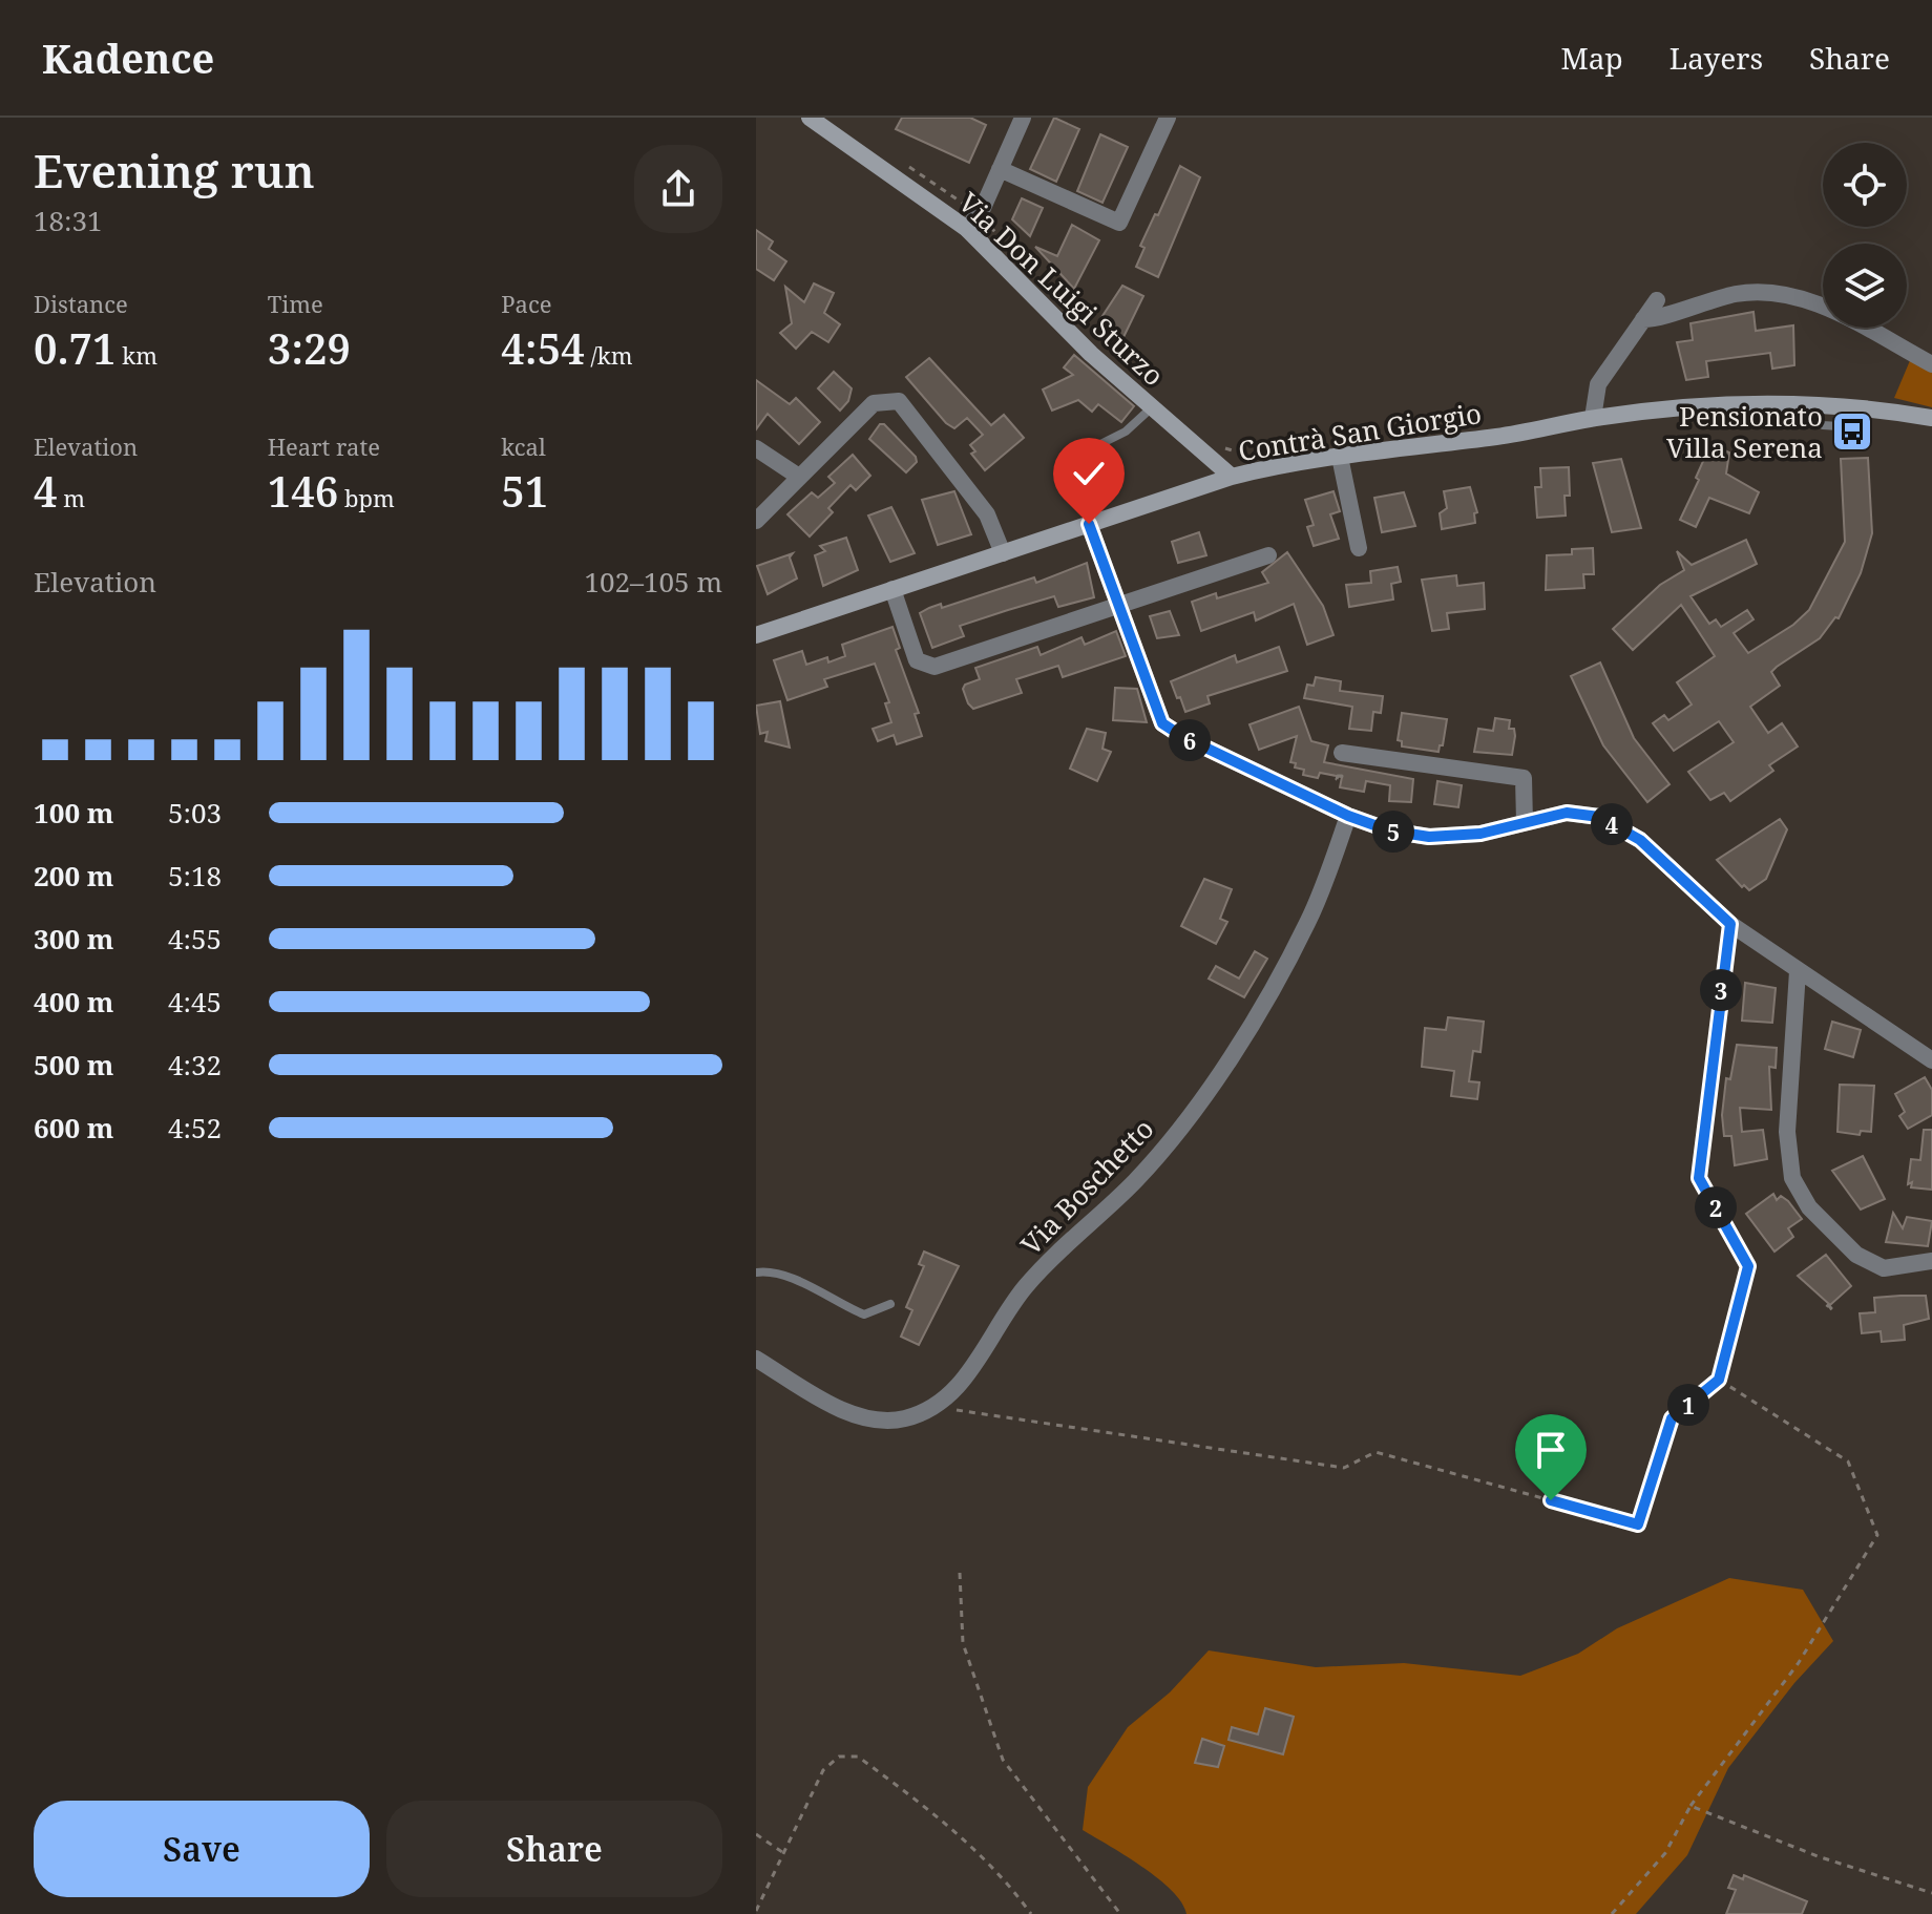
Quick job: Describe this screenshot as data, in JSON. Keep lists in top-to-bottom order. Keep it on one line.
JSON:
{"streets":{"street":["Via Don Luigi Sturzo","Contrà San Giorgio","Via Boschetto"]},"crossings":[["Via Don Luigi Sturzo","Contrà San Giorgio"]],"places":{"bus stop":["Pensionato Villa Serena"]},"page":{"header":"Kadence","nav":["Map","Layers","Share"],"heading":["Evening run","18:31"],"stats":[["Distance","0.71 km"],["Time","3:29"],["Pace","4:54 /km"],["Elevation","4 m"],["Heart rate","146 bpm"],["kcal","51"]],"chart":["Elevation","102–105 m"],"pins":["6","4","5","3","2","1"],"list":[{"name":"100 m","note":"5:03"},{"name":"200 m","note":"5:18"},{"name":"300 m","note":"4:55"},{"name":"400 m","note":"4:45"},{"name":"500 m","note":"4:32"},{"name":"600 m","note":"4:52"}],"buttons":["Save","Share"]}}
